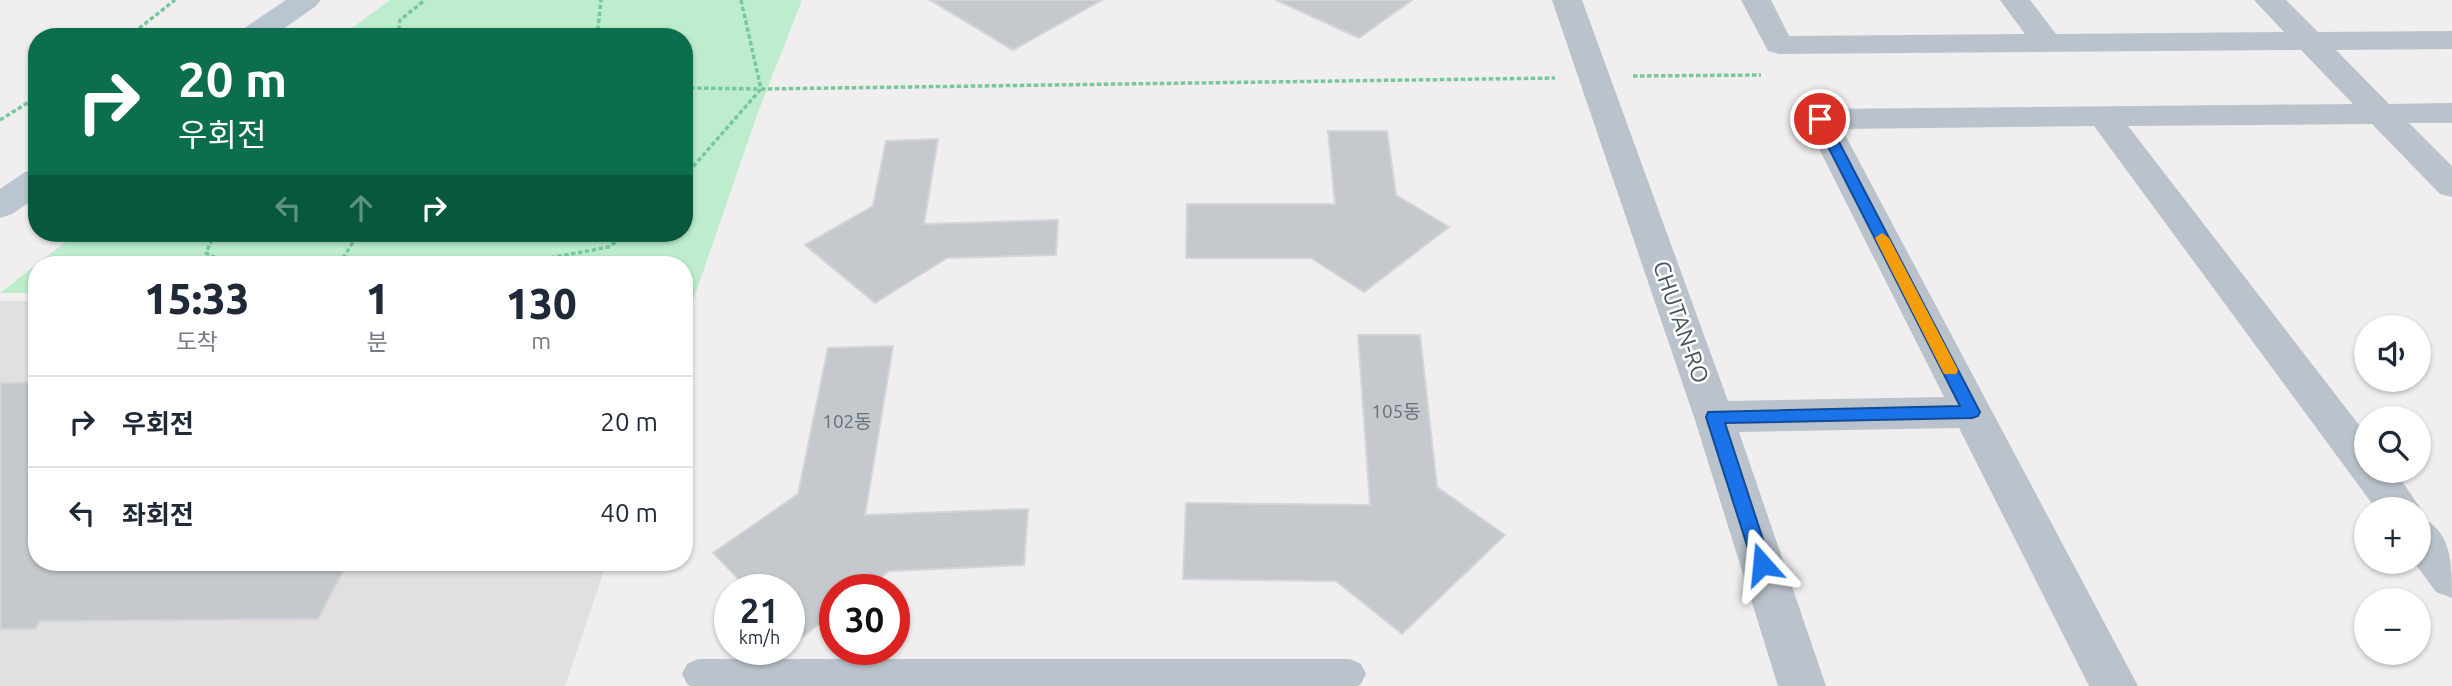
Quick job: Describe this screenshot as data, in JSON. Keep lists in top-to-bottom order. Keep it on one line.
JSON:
{"streets":{"street":["CHUTAN-RO"]},"house_numbers":["105동","102동"],"page":{"turn":["20 m","우회전"],"eta":["15:33","도착","1","분","130","m"],"map_buttons":["+","−"],"list":[{"name":"우회전","value":"20 m"},{"name":"좌회전","value":"40 m"}],"speed":"21 km/h","limit":"30"}}
